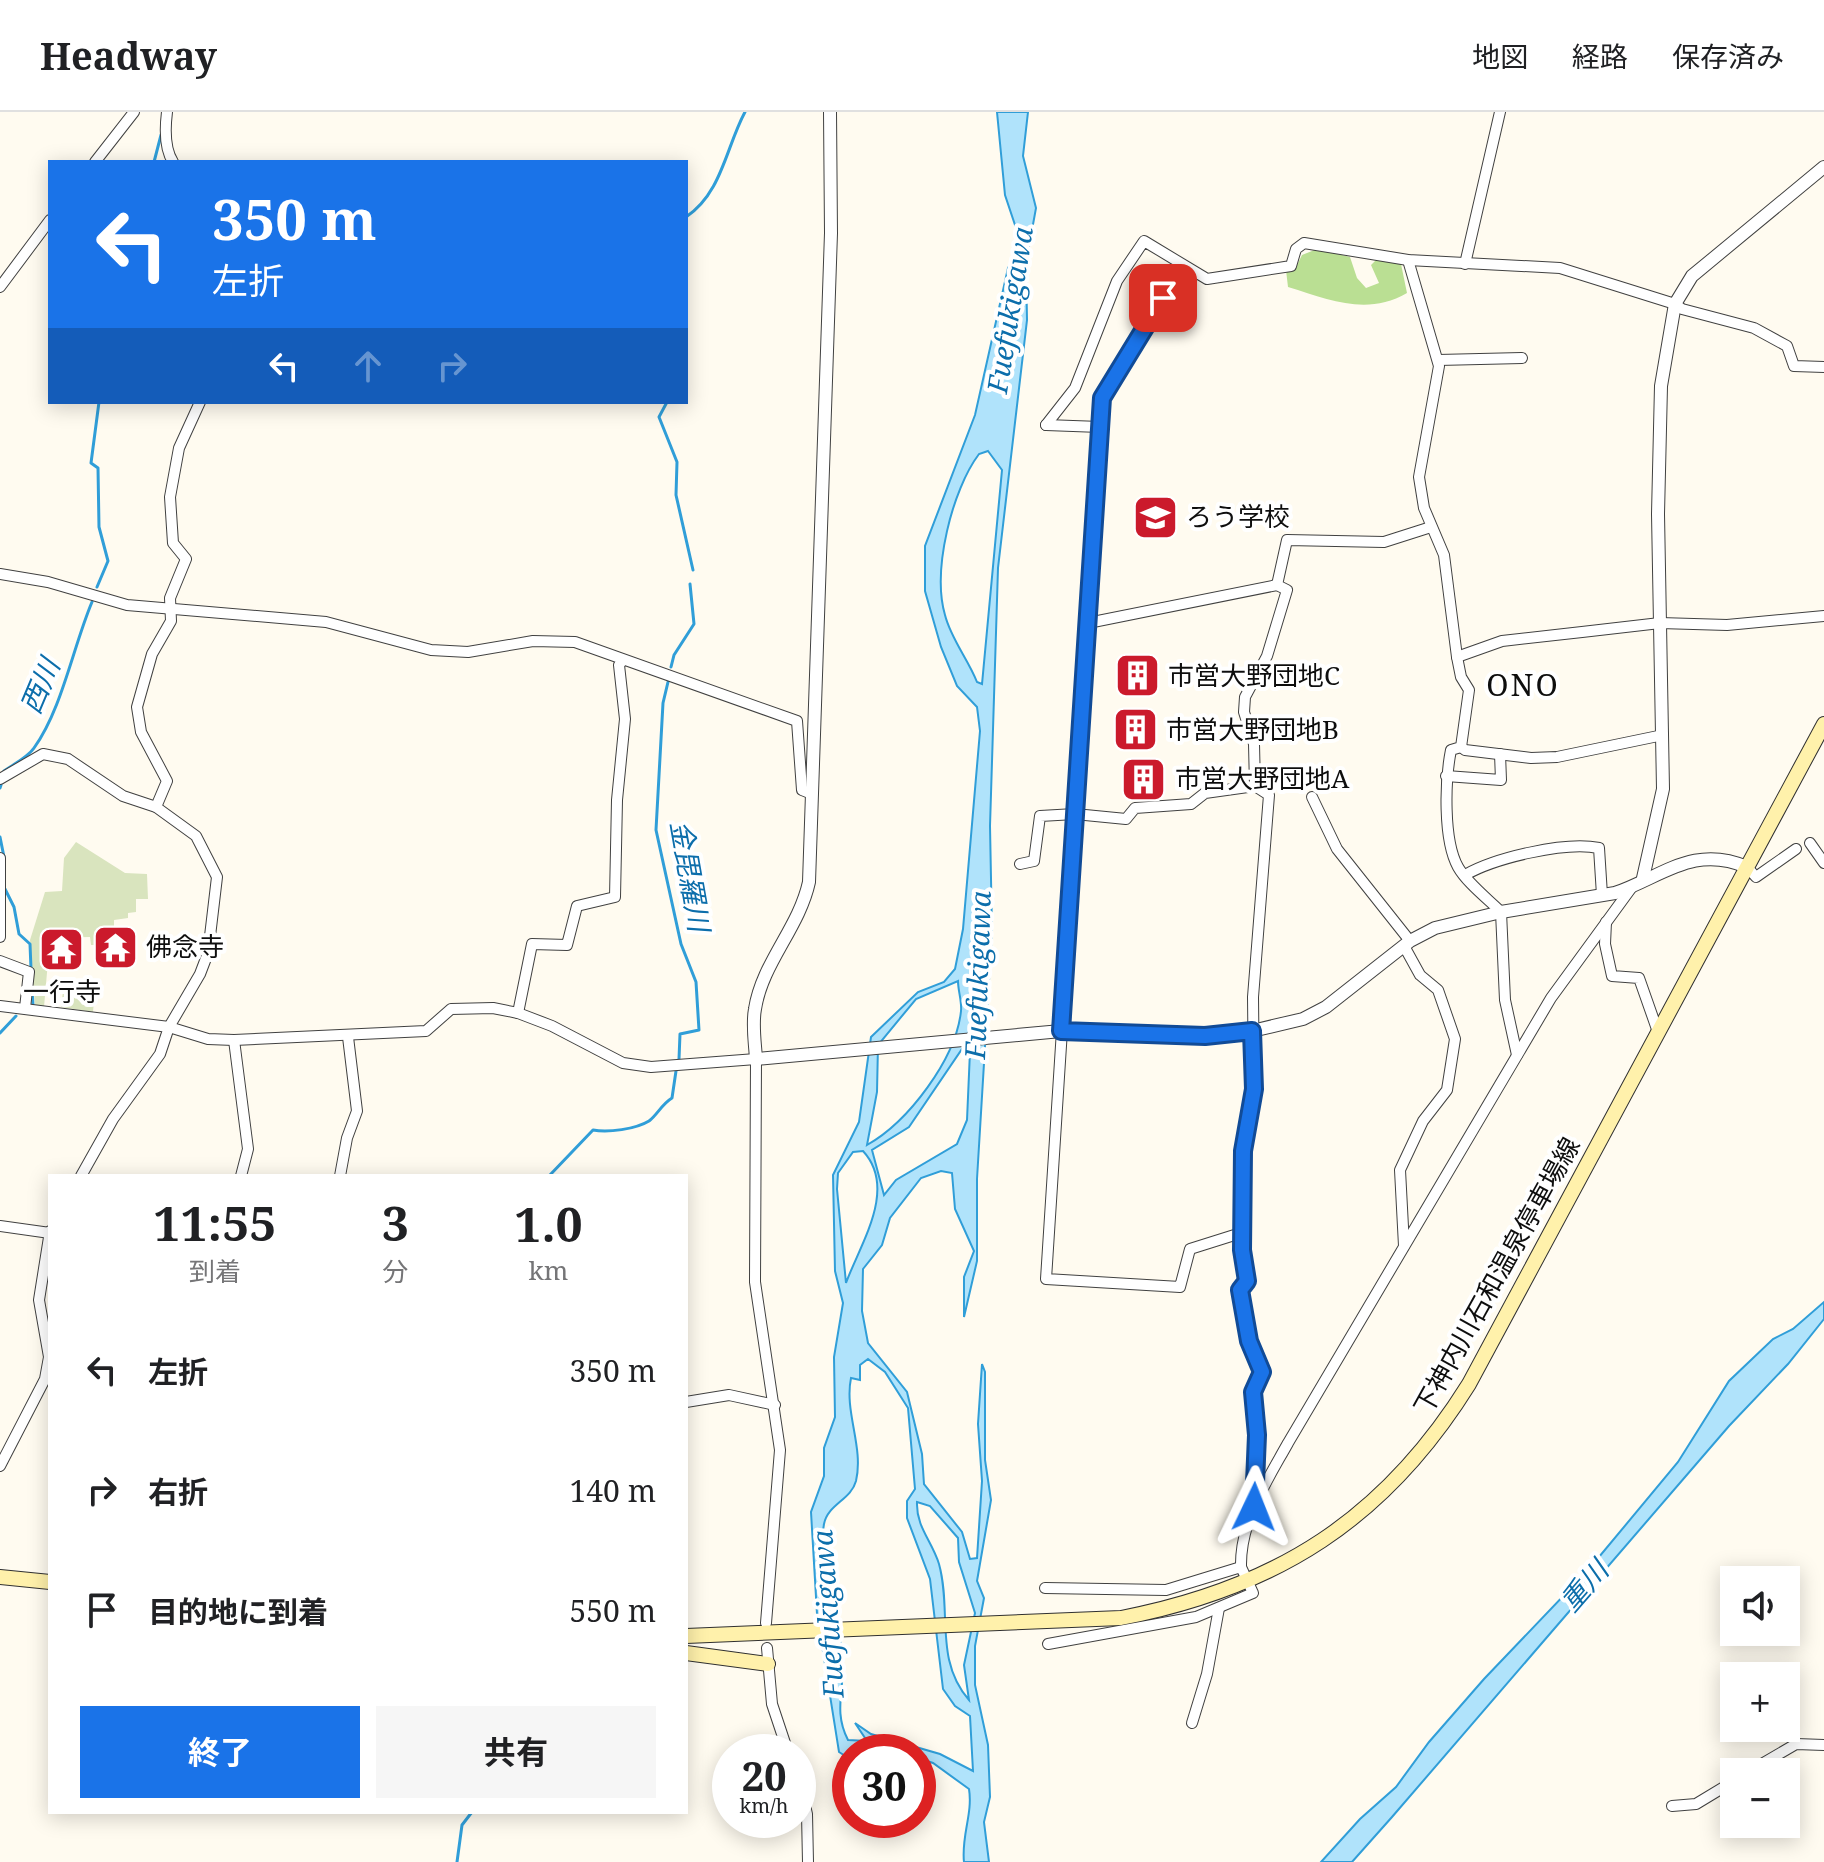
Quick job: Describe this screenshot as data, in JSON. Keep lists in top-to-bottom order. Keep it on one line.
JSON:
{"streets":{"main road":["下神内川石和温泉停車場線"]},"districts":["ONO"],"water":["Fuefukigawa","西川","金毘羅川","重川"],"places":{"school or university":["ろう学校"],"building":["市営大野団地C","市営大野団地B","市営大野団地A"],"temple":["佛念寺","一行寺"]},"page":{"header":"Headway","nav":["地図","経路","保存済み"],"turn":["350 m","左折"],"eta":["11:55","到着","3","分","1.0","km"],"list":[{"name":"左折","value":"350 m"},{"name":"右折","value":"140 m"},{"name":"目的地に到着","value":"550 m"}],"map_buttons":["+","−"],"buttons":["終了","共有"],"speed":"20 km/h","limit":"30"}}
